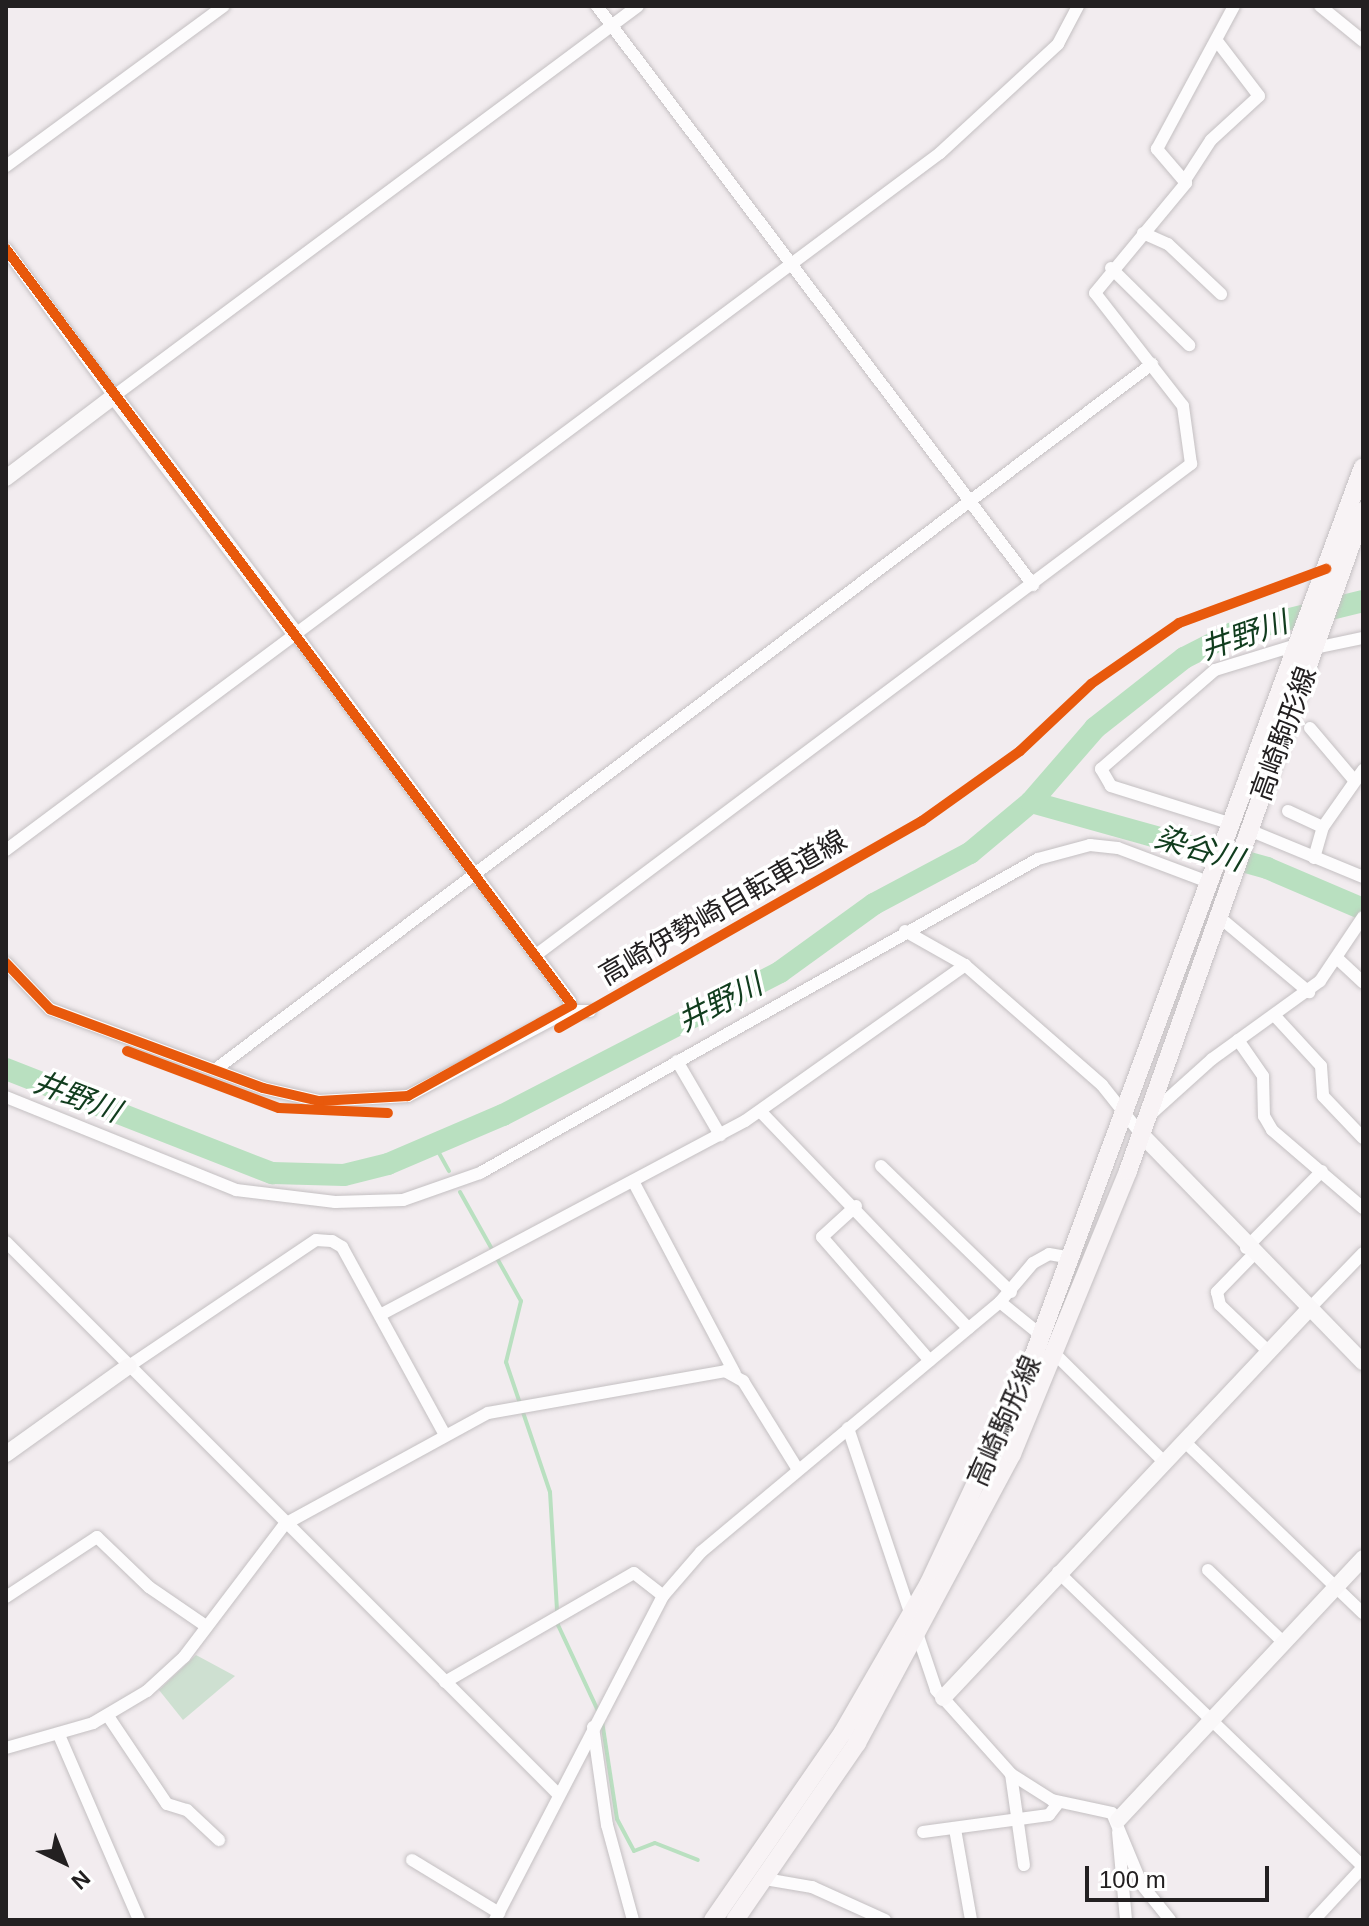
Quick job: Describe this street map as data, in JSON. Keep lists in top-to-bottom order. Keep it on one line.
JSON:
{"streets":{"main road":["高崎駒形線"],"cycle path":["高崎伊勢崎自転車道線"]},"water":["井野川","染谷川"],"scale_bar":"100 m","north":"bottom right"}
